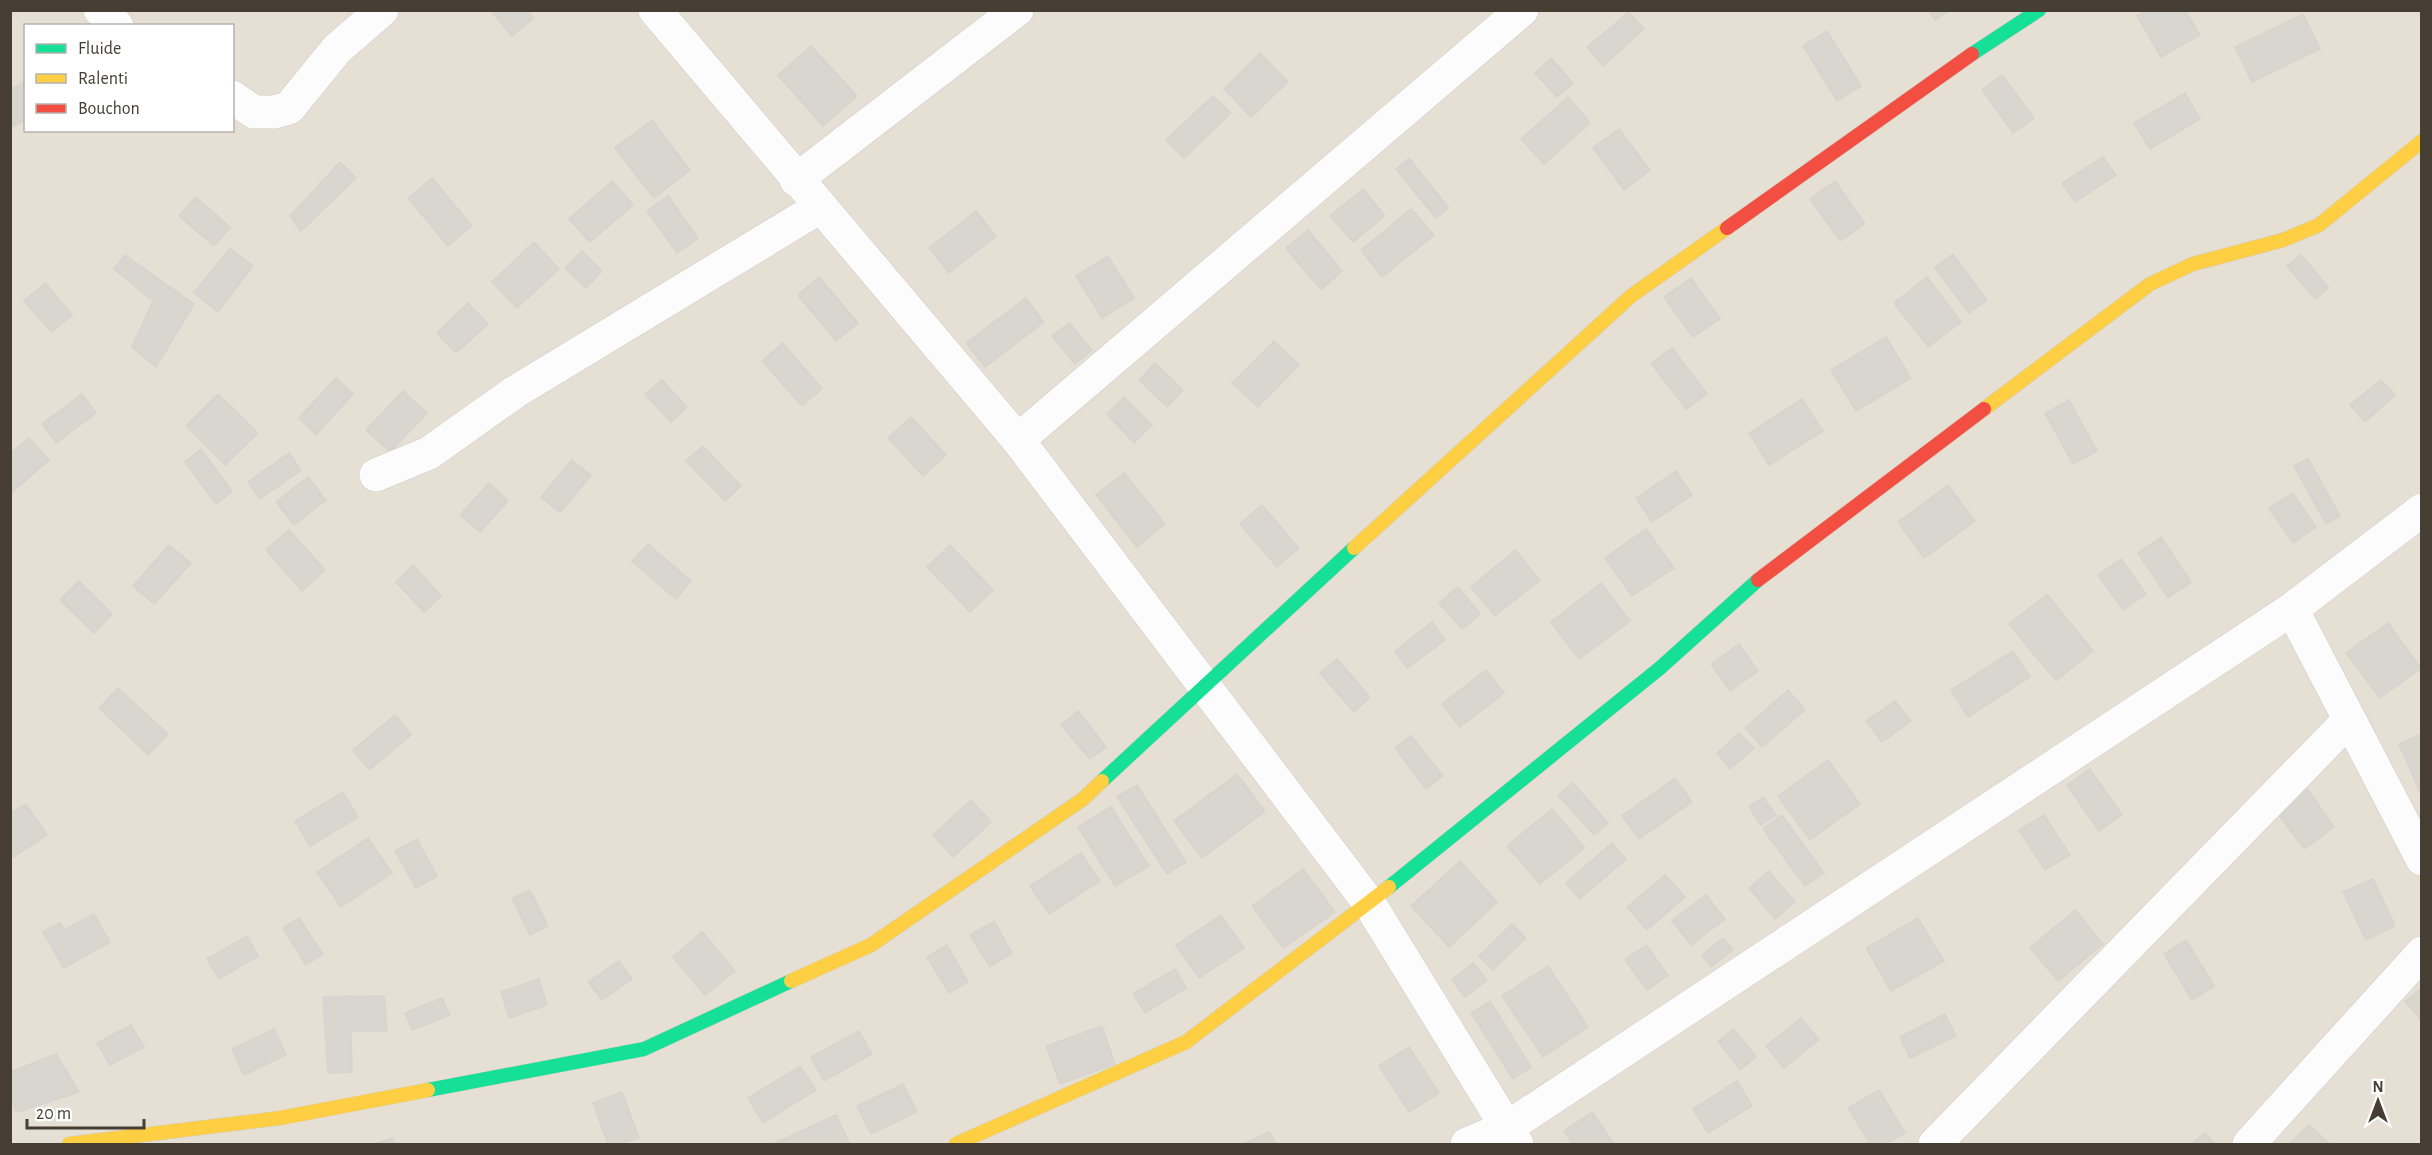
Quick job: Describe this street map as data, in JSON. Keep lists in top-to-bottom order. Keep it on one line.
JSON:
{"legend":["Fluide","Ralenti","Bouchon"],"scale_bar":"20 m","north":"top"}
